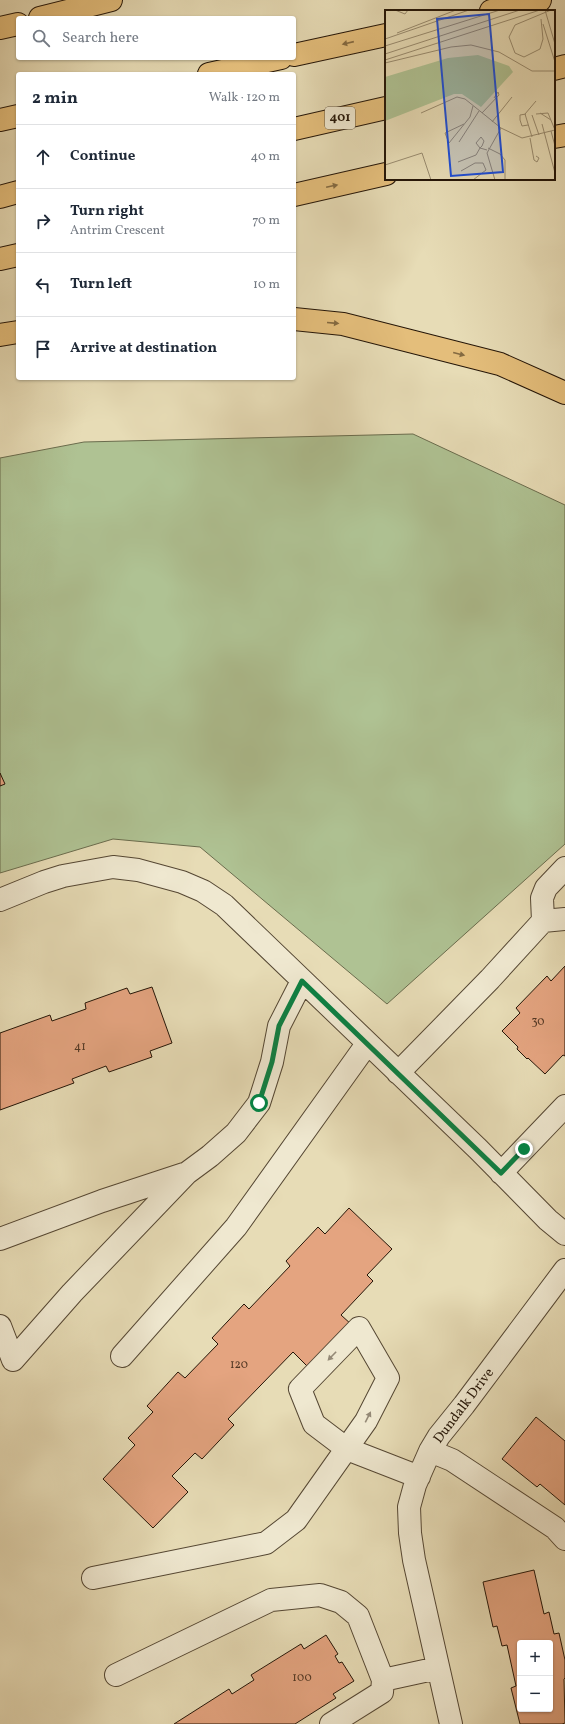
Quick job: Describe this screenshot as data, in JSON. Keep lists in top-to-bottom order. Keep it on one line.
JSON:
{"streets":{"highway":["401"],"street":["Dundalk Drive"]},"house_numbers":["30","41","120","100"],"page":{"search":"Search here","heading":["2 min","Walk · 120 m"],"list":[["Continue","40 m"],["Turn right","Antrim Crescent","70 m"],["Turn left","10 m"],"Arrive at destination"],"map_buttons":["+","−"]}}
